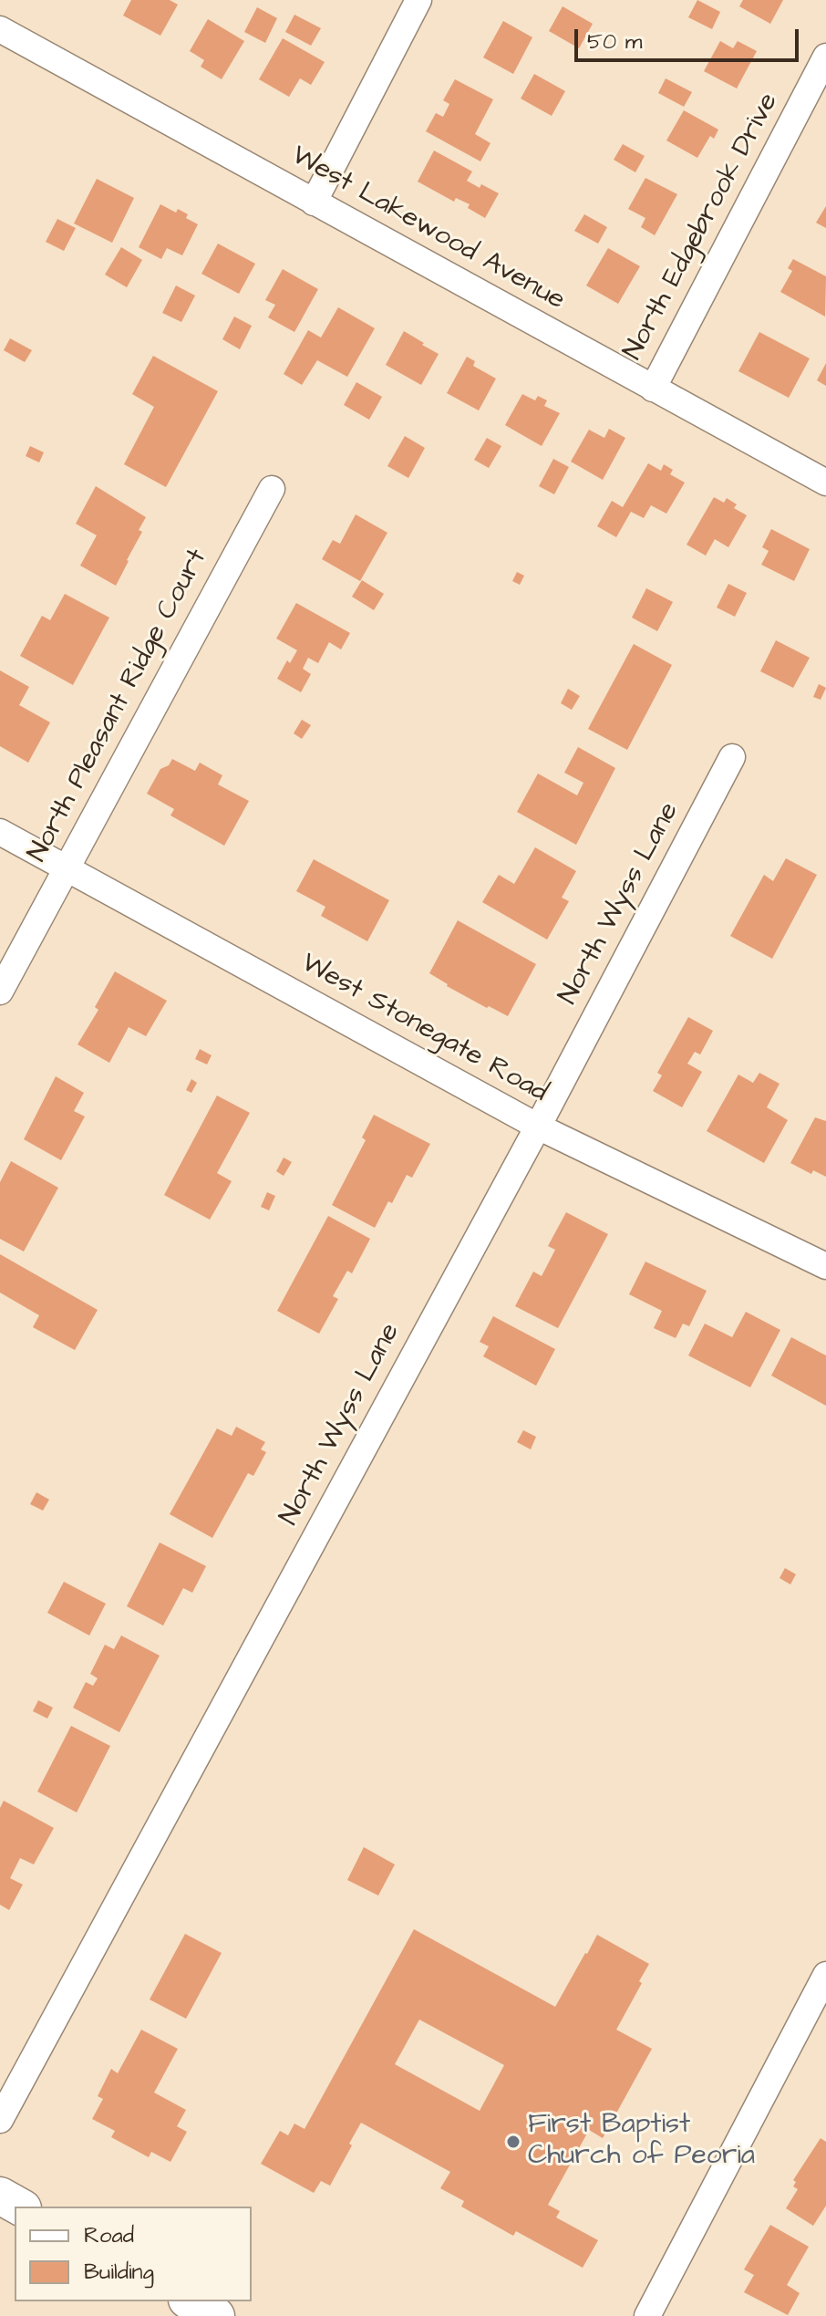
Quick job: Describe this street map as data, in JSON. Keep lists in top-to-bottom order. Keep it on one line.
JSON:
{"streets":{"street":["North Edgebrook Drive","West Lakewood Avenue","North Pleasant Ridge Court","North Wyss Lane","West Stonegate Road"]},"crossings":[["North Edgebrook Drive","West Lakewood Avenue"],["North Pleasant Ridge Court","West Stonegate Road"],["North Wyss Lane","West Stonegate Road"]],"places":["First Baptist Church of Peoria"],"legend":["Road","Building"],"scale_bar":"50 m"}
